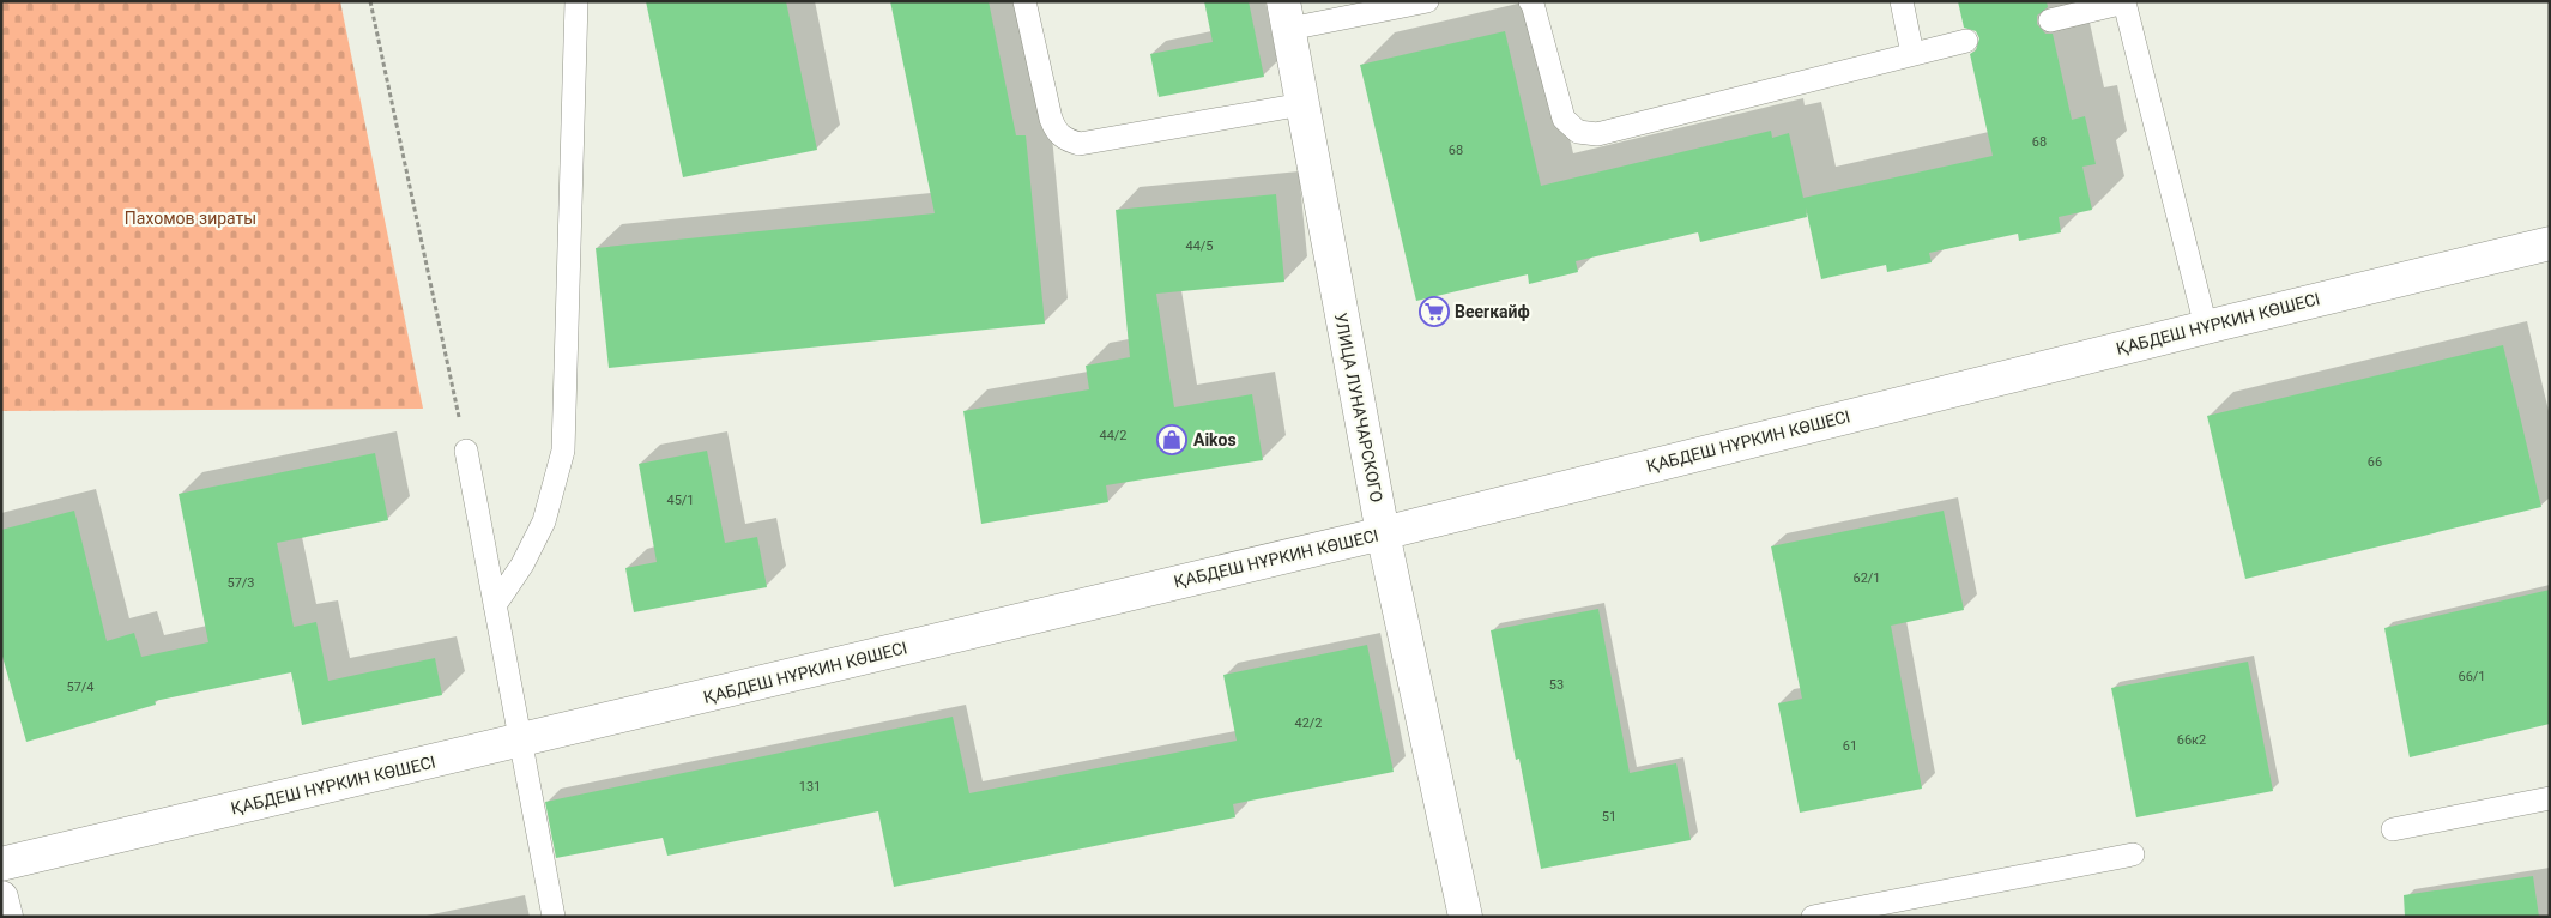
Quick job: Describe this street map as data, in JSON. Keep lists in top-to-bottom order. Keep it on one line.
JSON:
{"streets":{"street":["ҚАБДЕШ НҰРКИН КӨШЕСІ","УЛИЦА ЛУНАЧАРСКОГО"]},"crossings":[["ҚАБДЕШ НҰРКИН КӨШЕСІ","УЛИЦА ЛУНАЧАРСКОГО"]],"parks":["Пахомов зираты"],"places":{"supermarket":["Beerкайф"],"shop":["Aikos"]},"house_numbers":["68","68","44/5","44/2","66","45/1","62/1","57/3","66/1","53","57/4","42/2","66к2","61","131","51"]}
